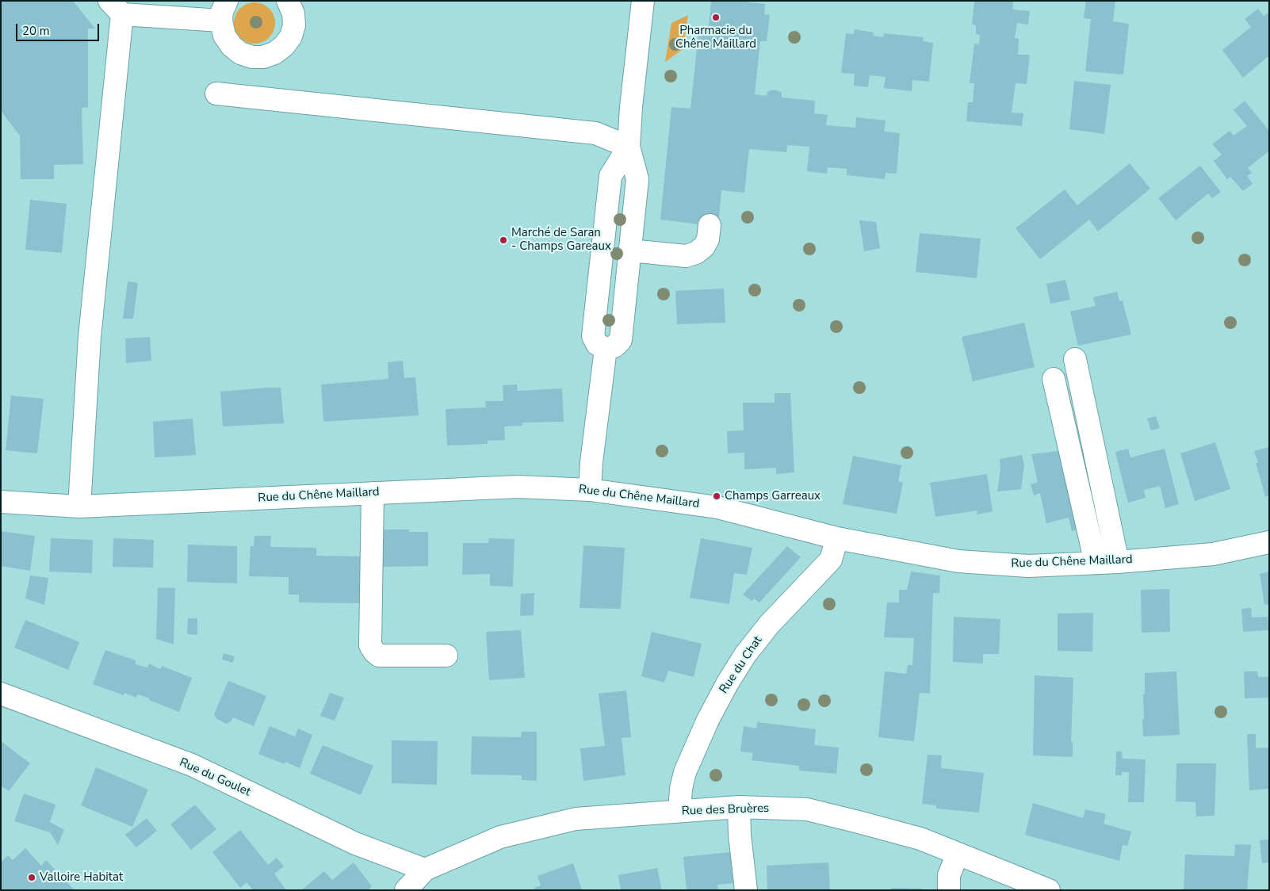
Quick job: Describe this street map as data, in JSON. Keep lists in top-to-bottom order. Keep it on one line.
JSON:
{"streets":{"street":["Rue du Chêne Maillard","Rue du Chat","Rue du Goulet","Rue des Bruères"]},"crossings":[["Rue du Chêne Maillard","Rue du Chat"],["Rue du Chat","Rue des Bruères"],["Rue du Goulet","Rue des Bruères"]],"places":["Pharmacie du Chêne Maillard","Marché de Saran - Champs Gareaux","Champs Garreaux","Valloire Habitat"],"scale_bar":"20 m"}
